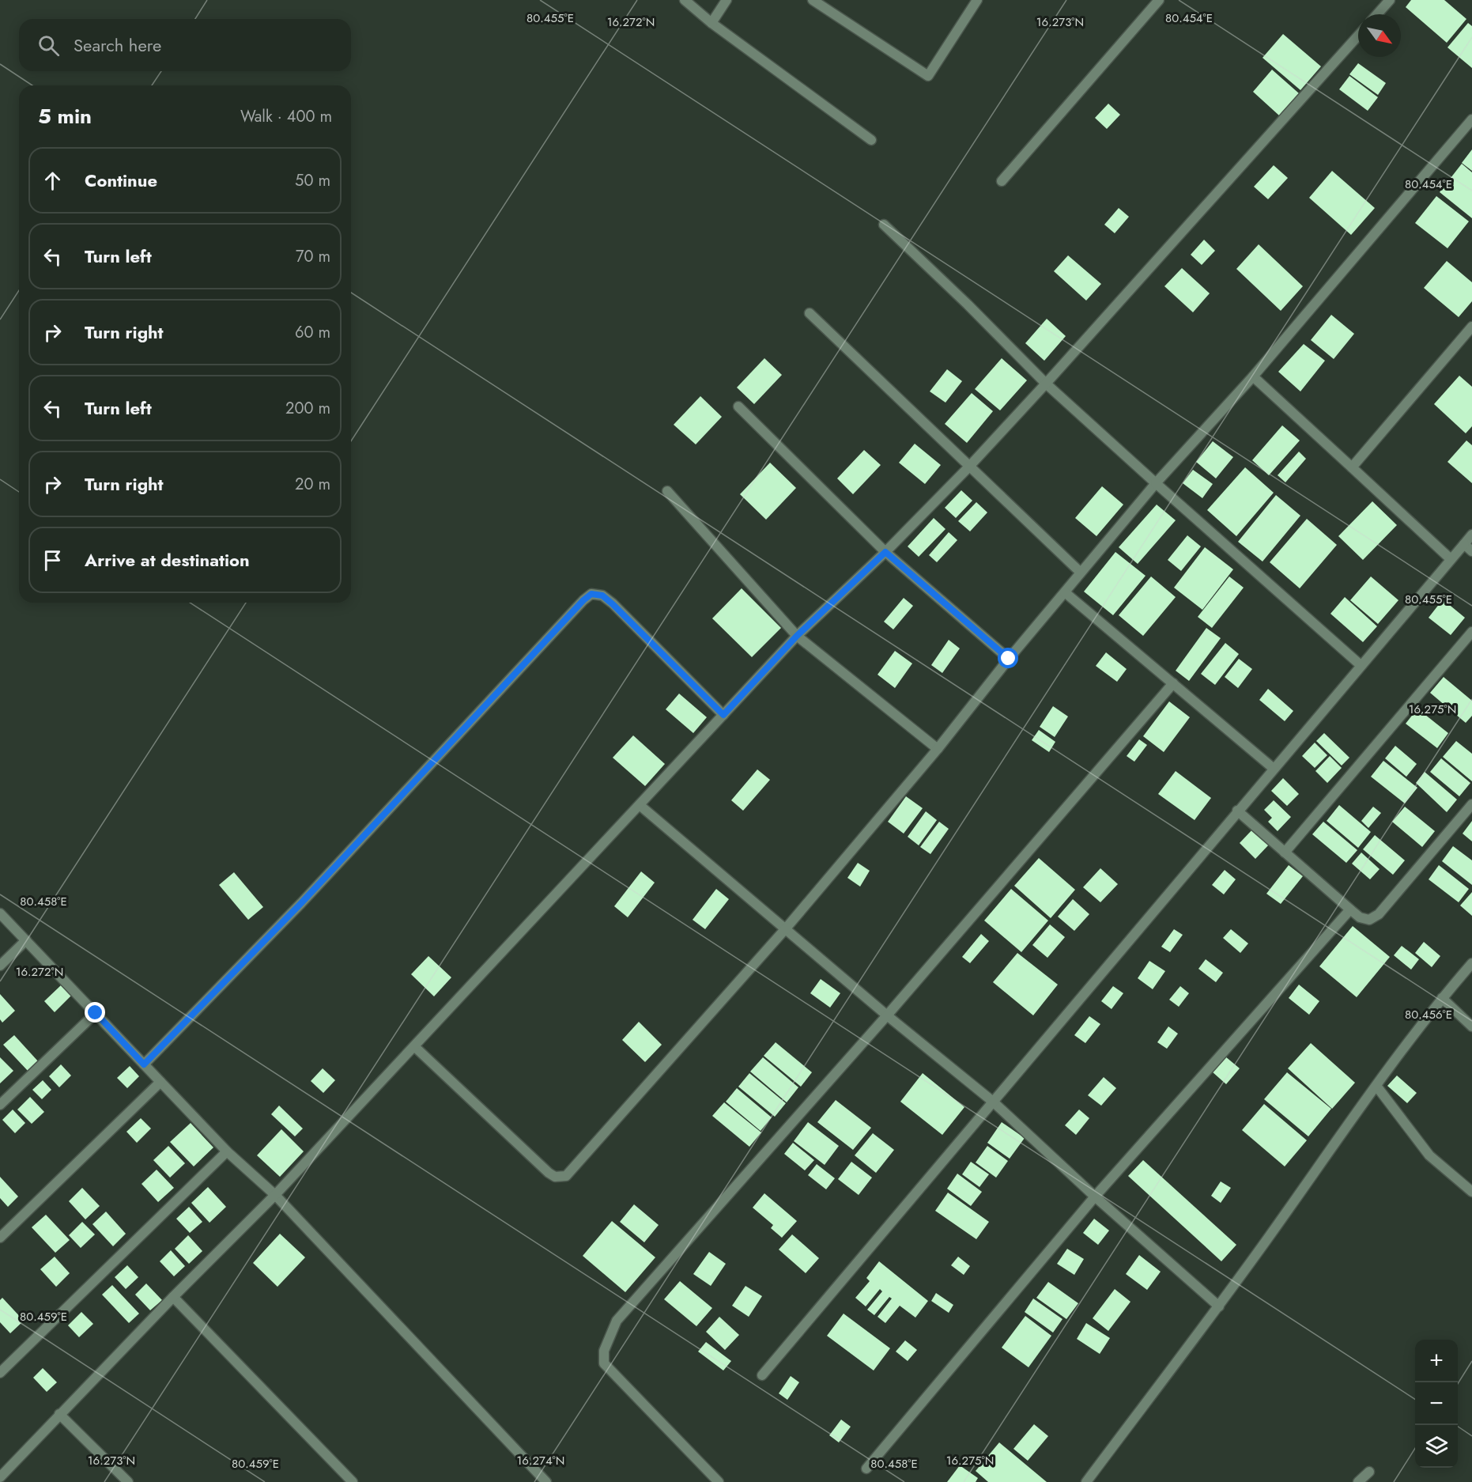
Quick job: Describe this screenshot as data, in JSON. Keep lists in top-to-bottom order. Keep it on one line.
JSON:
{"north":"bottom right","page":{"search":"Search here","heading":["5 min","Walk · 400 m"],"list":[["Continue","50 m"],["Turn left","70 m"],["Turn right","60 m"],["Turn left","200 m"],["Turn right","20 m"],"Arrive at destination"],"map_buttons":["+","−"]},"coordinates":["80.455°E","80.454°E","16.273°N","16.272°N","16.275°N","80.458°E","80.456°E","80.459°E","16.274°N"]}
